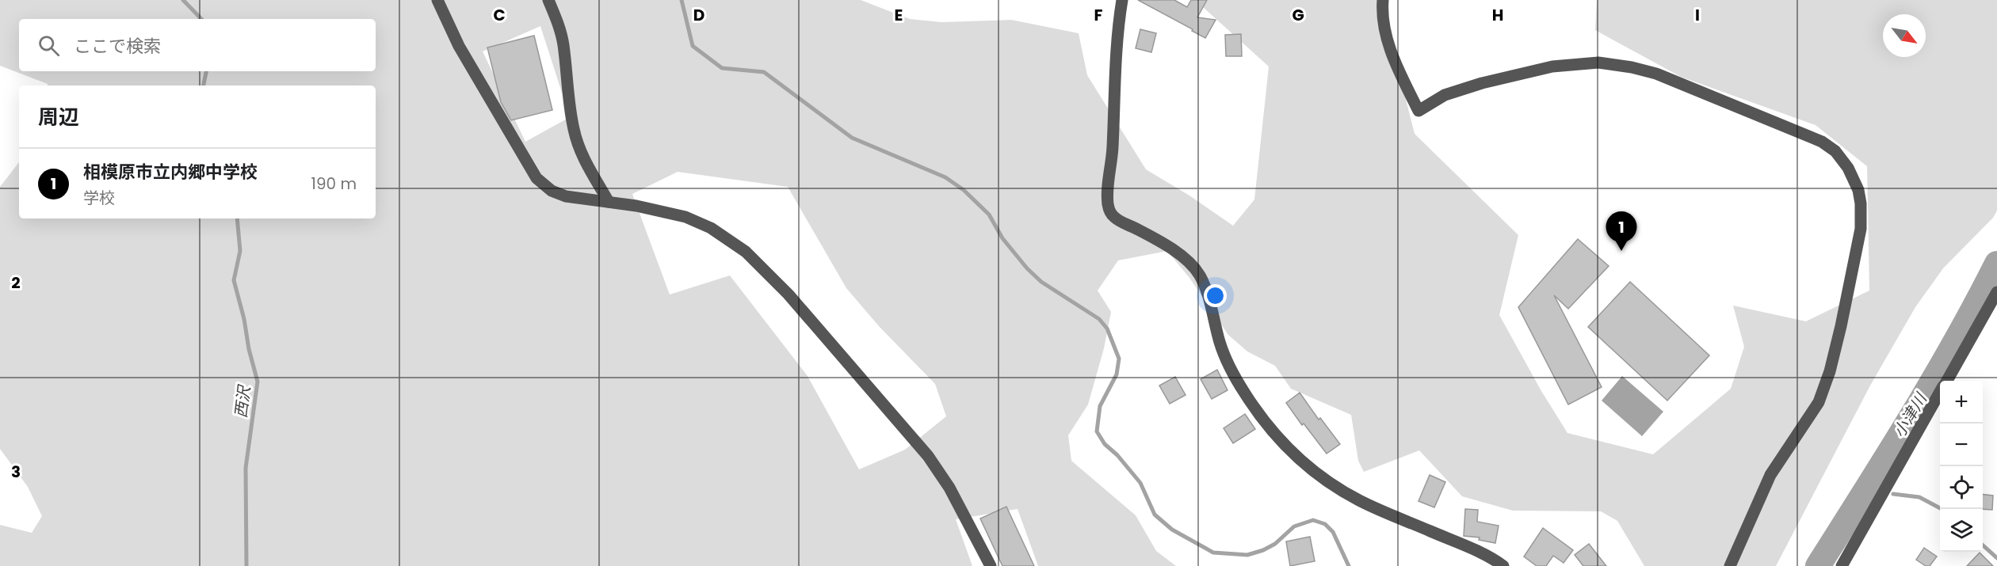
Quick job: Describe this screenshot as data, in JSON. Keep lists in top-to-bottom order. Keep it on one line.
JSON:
{"water":["西沢","小津川"],"north":"bottom right","page":{"search":"ここで検索","heading":"周辺","list":[{"mark":"1","name":"相模原市立内郷中学校","note":"学校","value":"190 m"}],"pins":"1","map_buttons":["+","−"]},"grid":{"columns":["C","D","E","F","G","H","I"],"rows":["2","3"]}}
